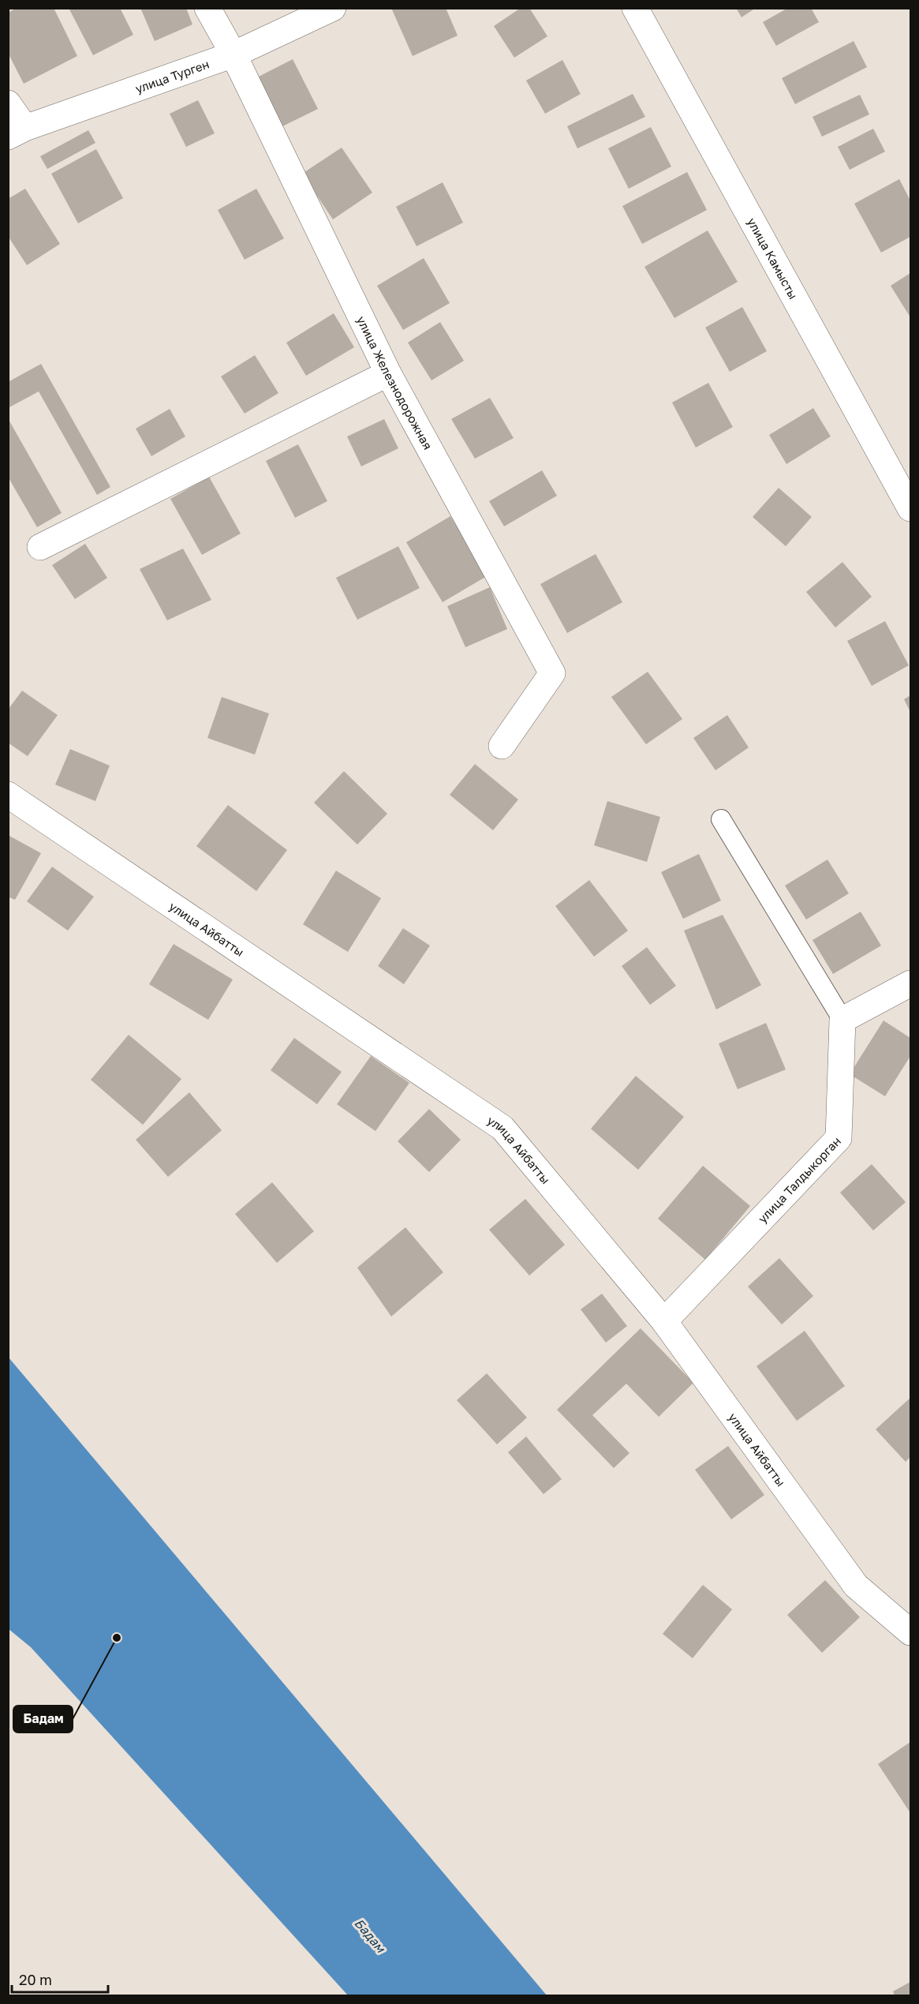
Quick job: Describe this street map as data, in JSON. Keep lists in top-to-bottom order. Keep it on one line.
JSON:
{"streets":{"street":["улица Турген","улица Камысты","улица Железнодорожная","улица Айбатты","улица Талдыкорган"]},"crossings":[["улица Турген","улица Железнодорожная"],["улица Айбатты","улица Талдыкорган"]],"water":["Бадам"],"places":["Бадам"],"scale_bar":"20 m"}
